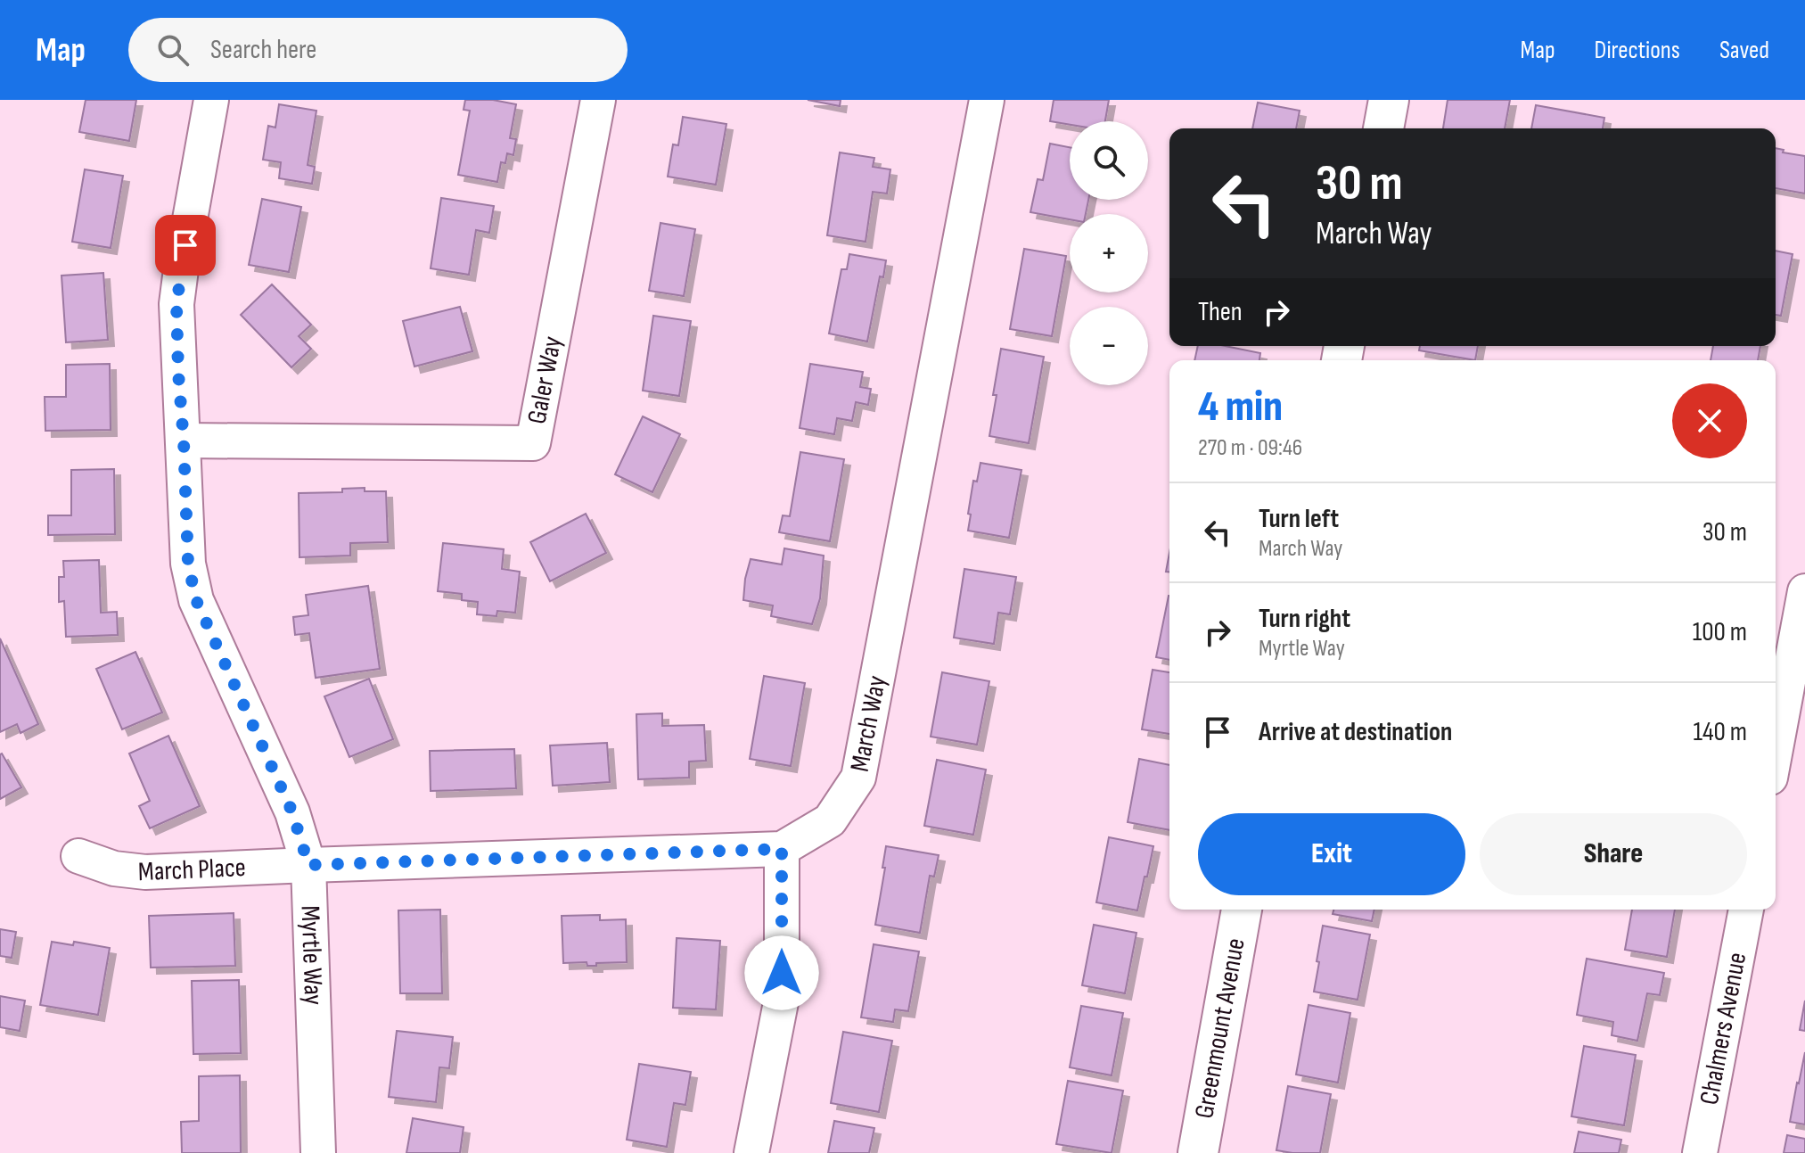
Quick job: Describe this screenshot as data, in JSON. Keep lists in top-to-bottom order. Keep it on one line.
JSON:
{"streets":{"street":["Galer Way","March Way","March Place","Myrtle Way","Greenmount Avenue","Chalmers Avenue"]},"crossings":[["Galer Way","Myrtle Way"],["March Way","March Place"],["March Way","Myrtle Way"],["March Place","Myrtle Way"]],"page":{"header":"Map","search":"Search here","nav":["Map","Directions","Saved"],"map_buttons":["+","−"],"turn":["30 m","March Way"],"then":"Then","heading":["4 min","270 m · 09:46"],"list":[{"name":"Turn left","note":"March Way","value":"30 m"},{"name":"Turn right","note":"Myrtle Way","value":"100 m"},{"name":"Arrive at destination","value":"140 m"}],"buttons":["Exit","Share"]}}
